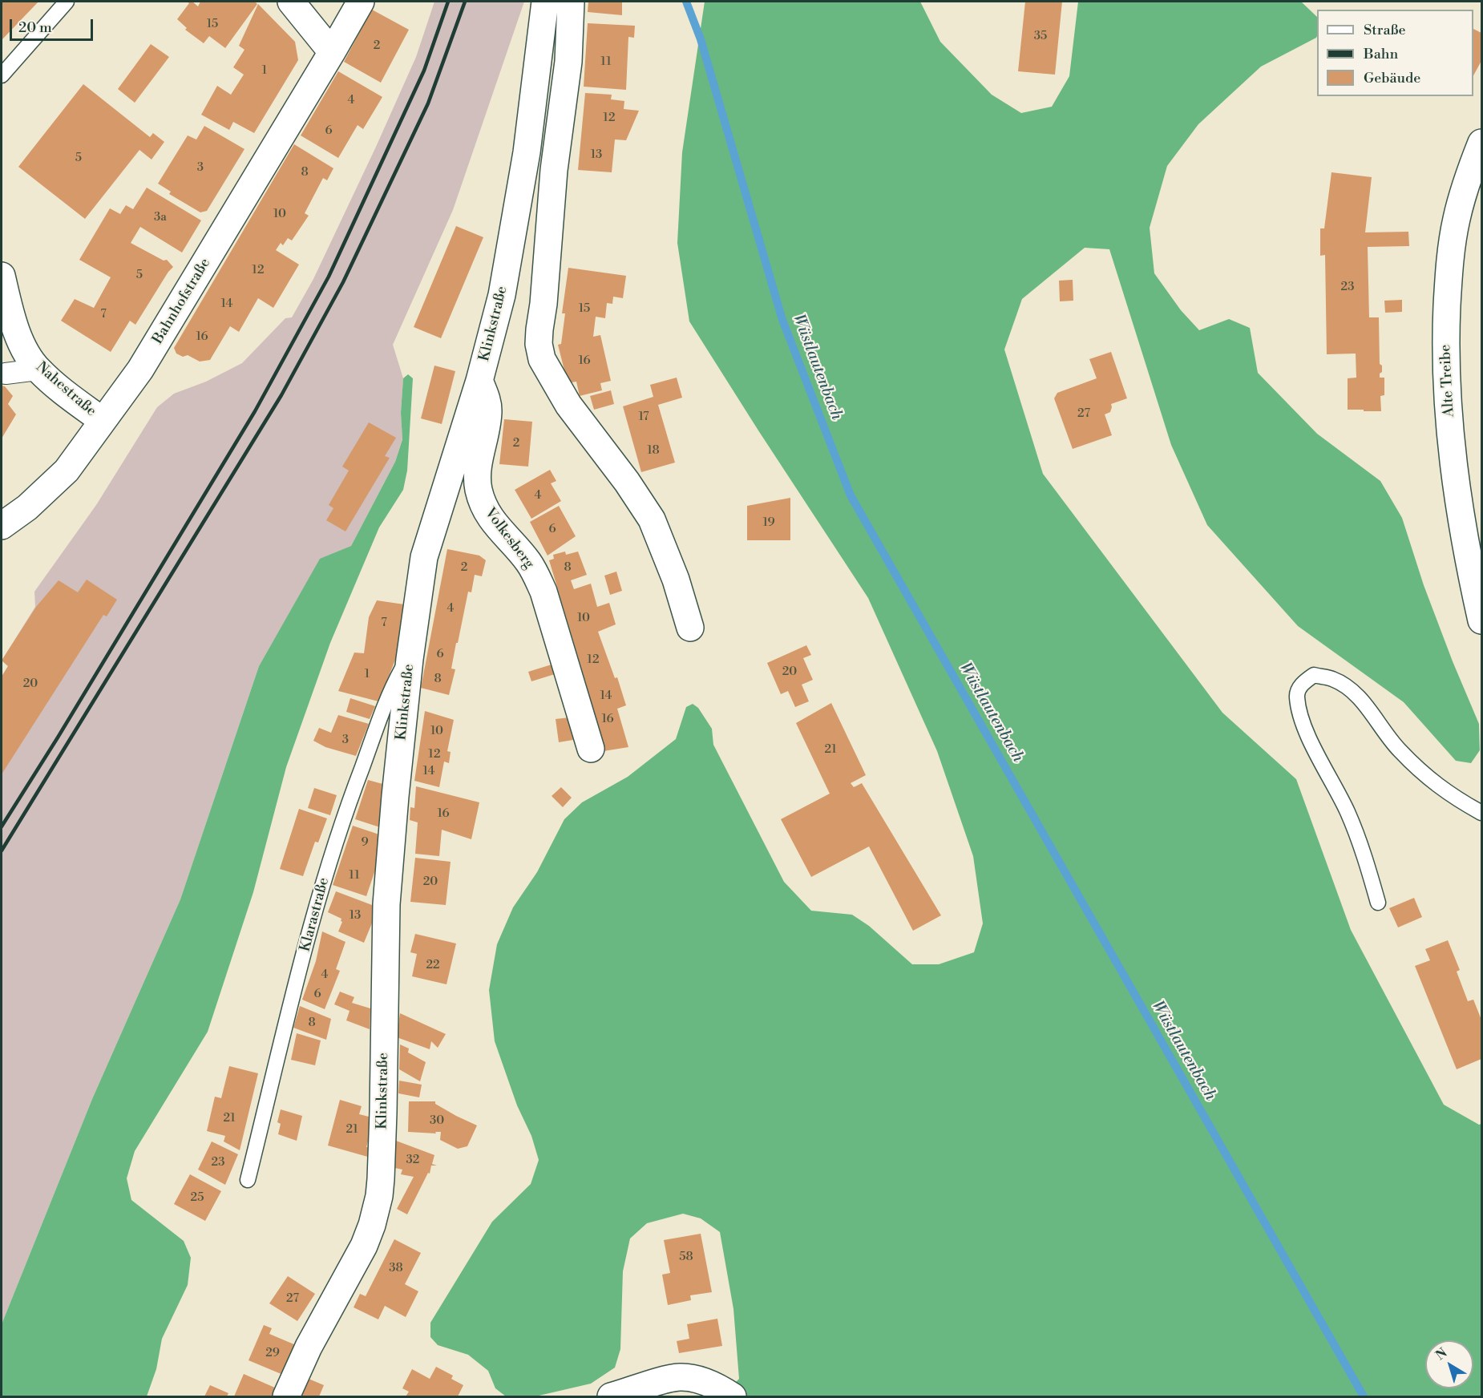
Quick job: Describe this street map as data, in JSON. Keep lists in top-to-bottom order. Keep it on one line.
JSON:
{"streets":{"street":["Bahnhofstraße","Klinkstraße","Alte Treibe","Nahestraße","Volkesberg"],"lane":["Klarastraße"]},"crossings":[["Bahnhofstraße","Nahestraße"],["Klinkstraße","Volkesberg"],["Klinkstraße","Klarastraße"]],"water":["Wüstlautenbach"],"house_numbers":["15","35","2","11","1","4","12","6","13","5","3","8","10","3a","12","5","23","14","15","7","16","16","27","17","2","18","4","19","6","2","8","4","10","7","6","12","20","1","8","20","14","16","10","3","21","12","14","16","9","11","20","13","22","4","6","8","21","30","21","32","23","25","58","38","27","29"],"legend":["Straße","Bahn","Gebäude"],"scale_bar":"20 m","north":"top left"}
